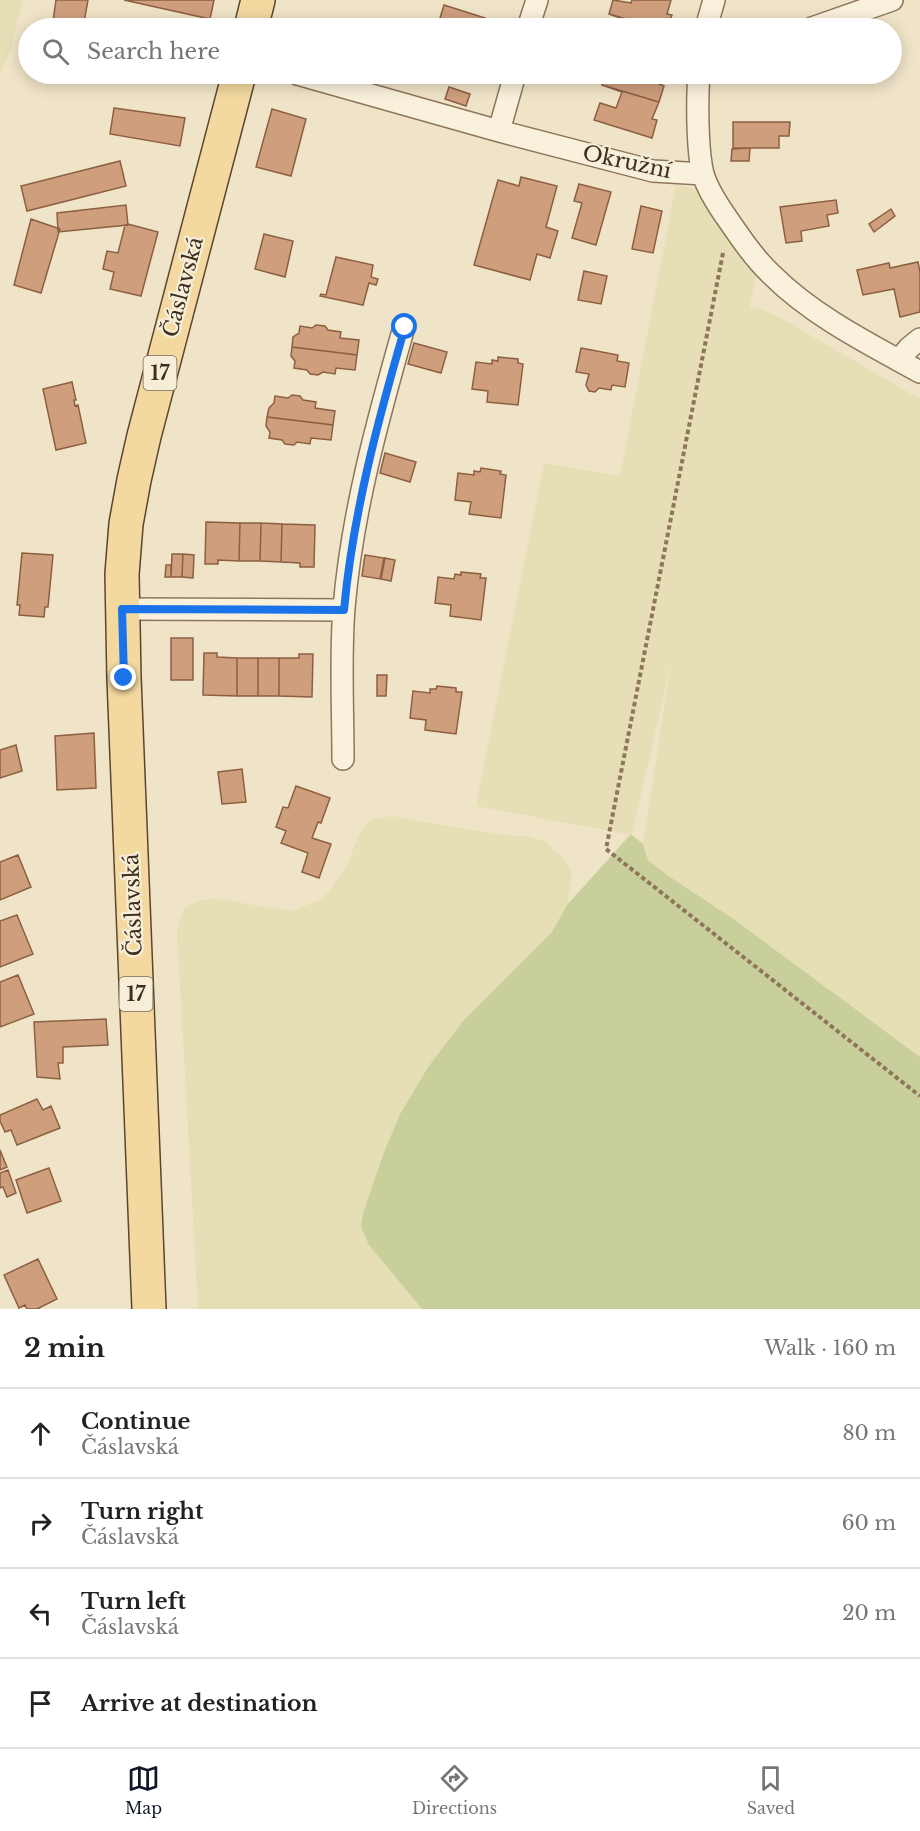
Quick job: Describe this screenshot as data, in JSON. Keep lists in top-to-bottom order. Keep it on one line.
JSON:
{"streets":{"main road":["Čáslavská","17"],"street":["Okružní"]},"page":{"search":"Search here","heading":["2 min","Walk · 160 m"],"list":[["Continue","Čáslavská","80 m"],["Turn right","Čáslavská","60 m"],["Turn left","Čáslavská","20 m"],"Arrive at destination"],"nav":["Map","Directions","Saved"]}}
